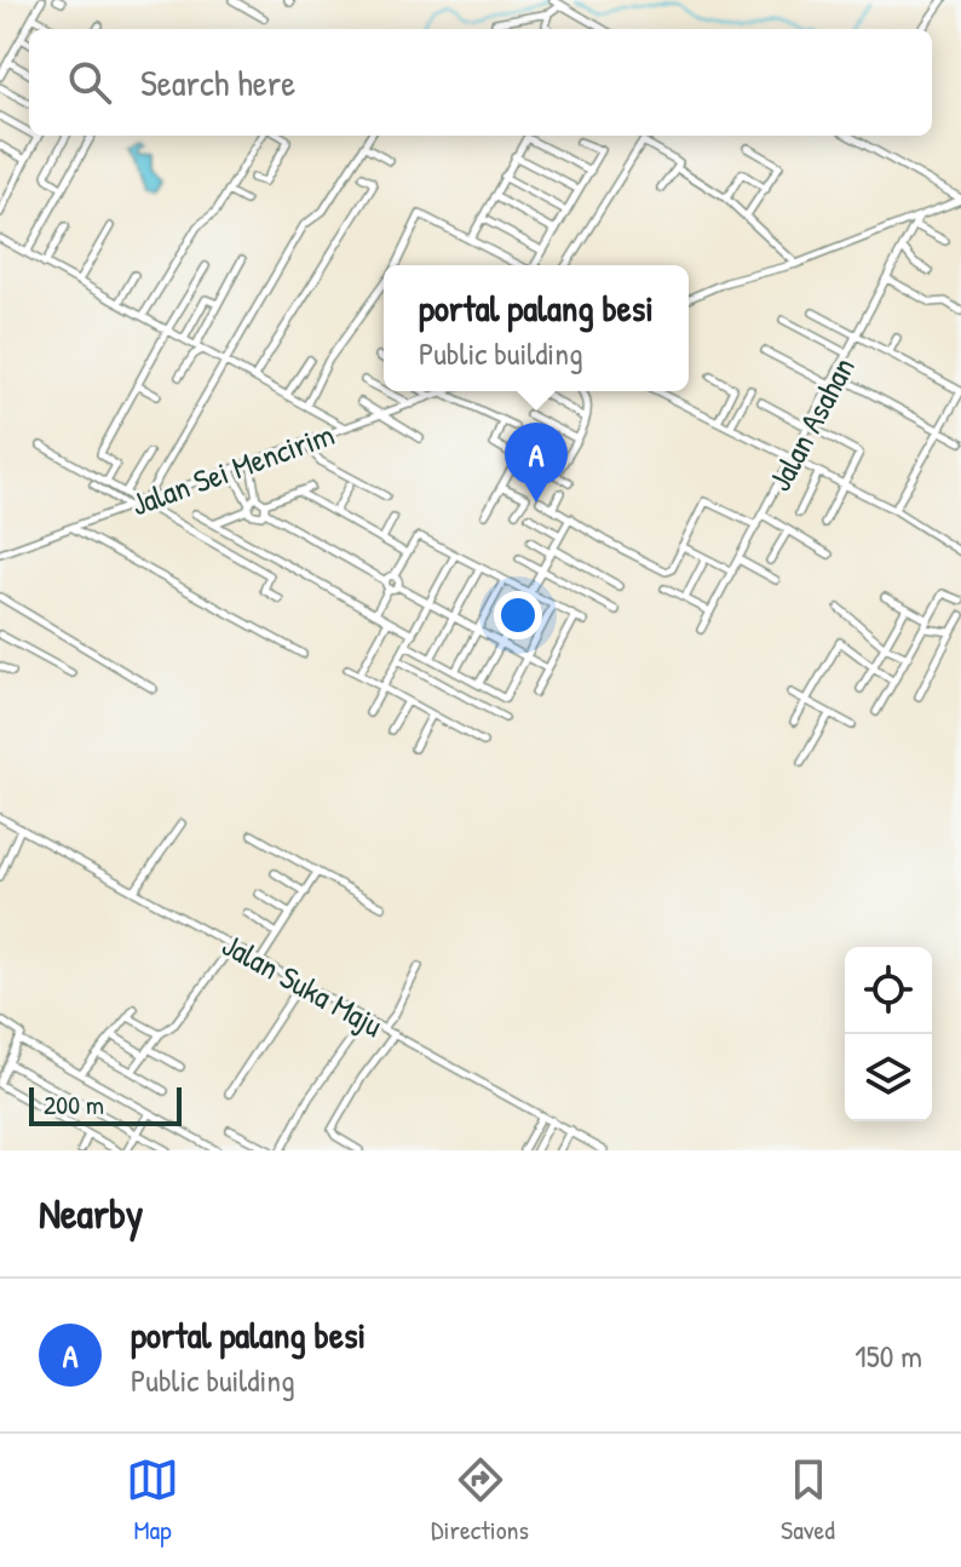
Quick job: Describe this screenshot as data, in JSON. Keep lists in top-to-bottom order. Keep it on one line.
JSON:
{"streets":{"street":["Jalan Asahan","Jalan Sei Mencirim","Jalan Suka Maju"]},"scale_bar":"200 m","page":{"search":"Search here","popup":["portal palang besi","Public building"],"pins":"A","scale":"200 m","heading":"Nearby","list":[{"mark":"A","name":"portal palang besi","note":"Public building","value":"150 m"}],"nav":["Map","Directions","Saved"]}}
